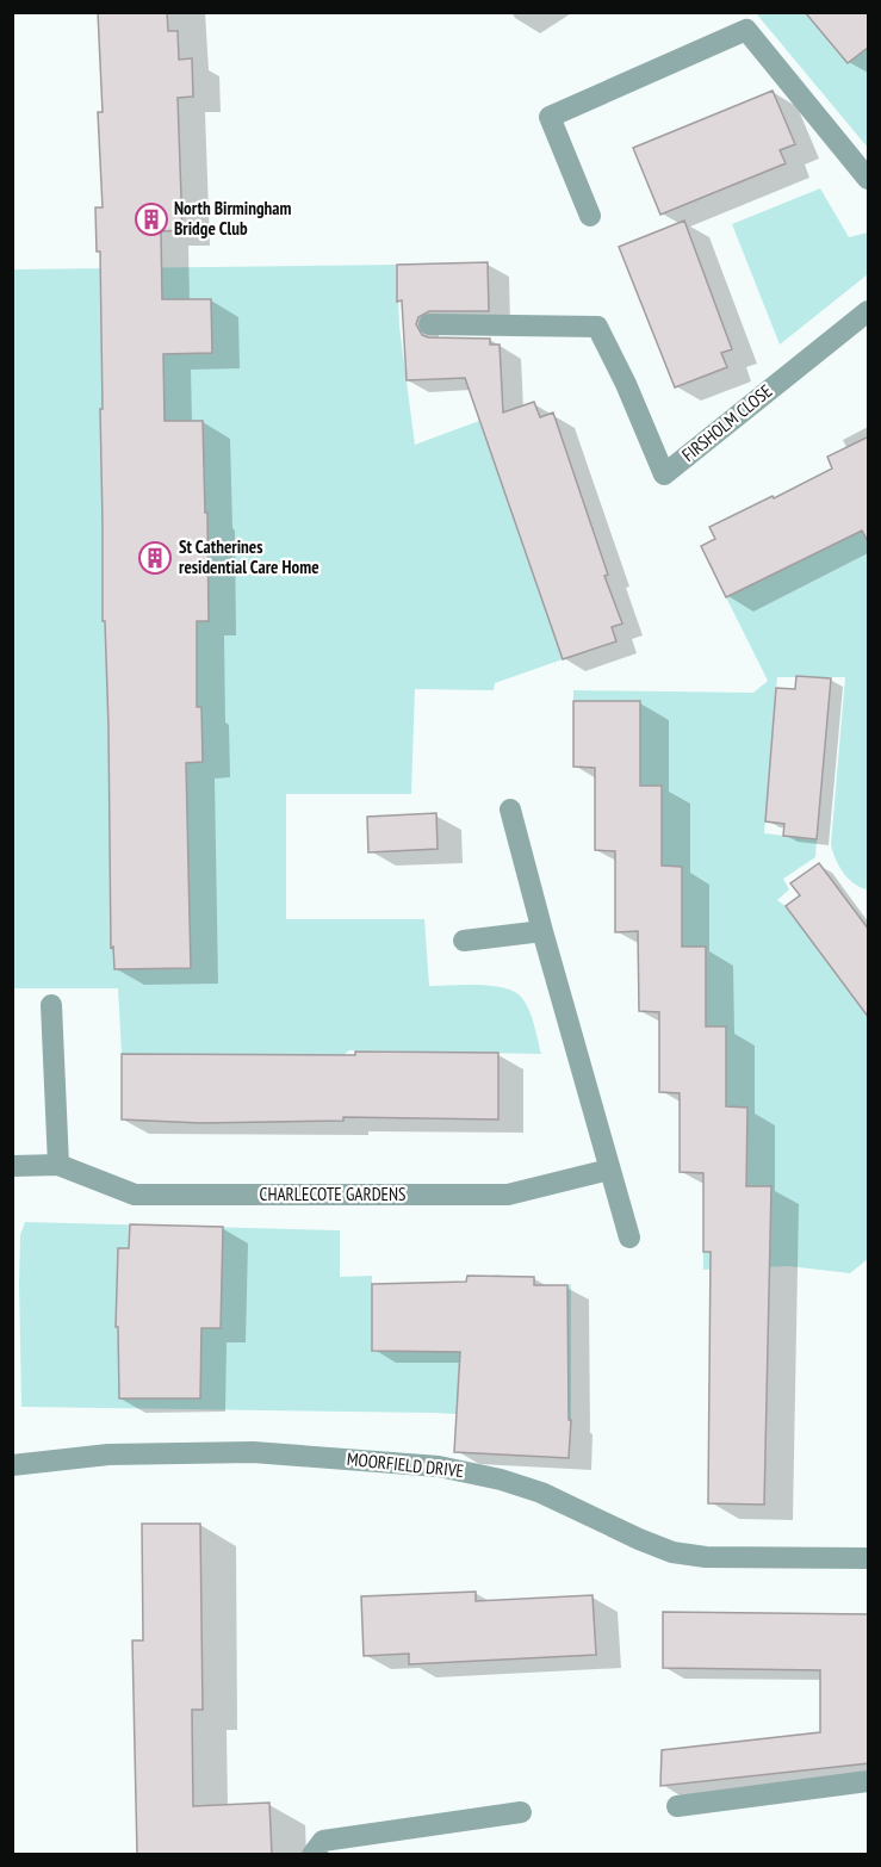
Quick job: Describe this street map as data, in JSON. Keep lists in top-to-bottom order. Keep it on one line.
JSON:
{"streets":{"street":["FIRSHOLM CLOSE","CHARLECOTE GARDENS","MOORFIELD DRIVE"]},"places":{"building":["North Birmingham Bridge Club","St Catherines residential Care Home"]}}
